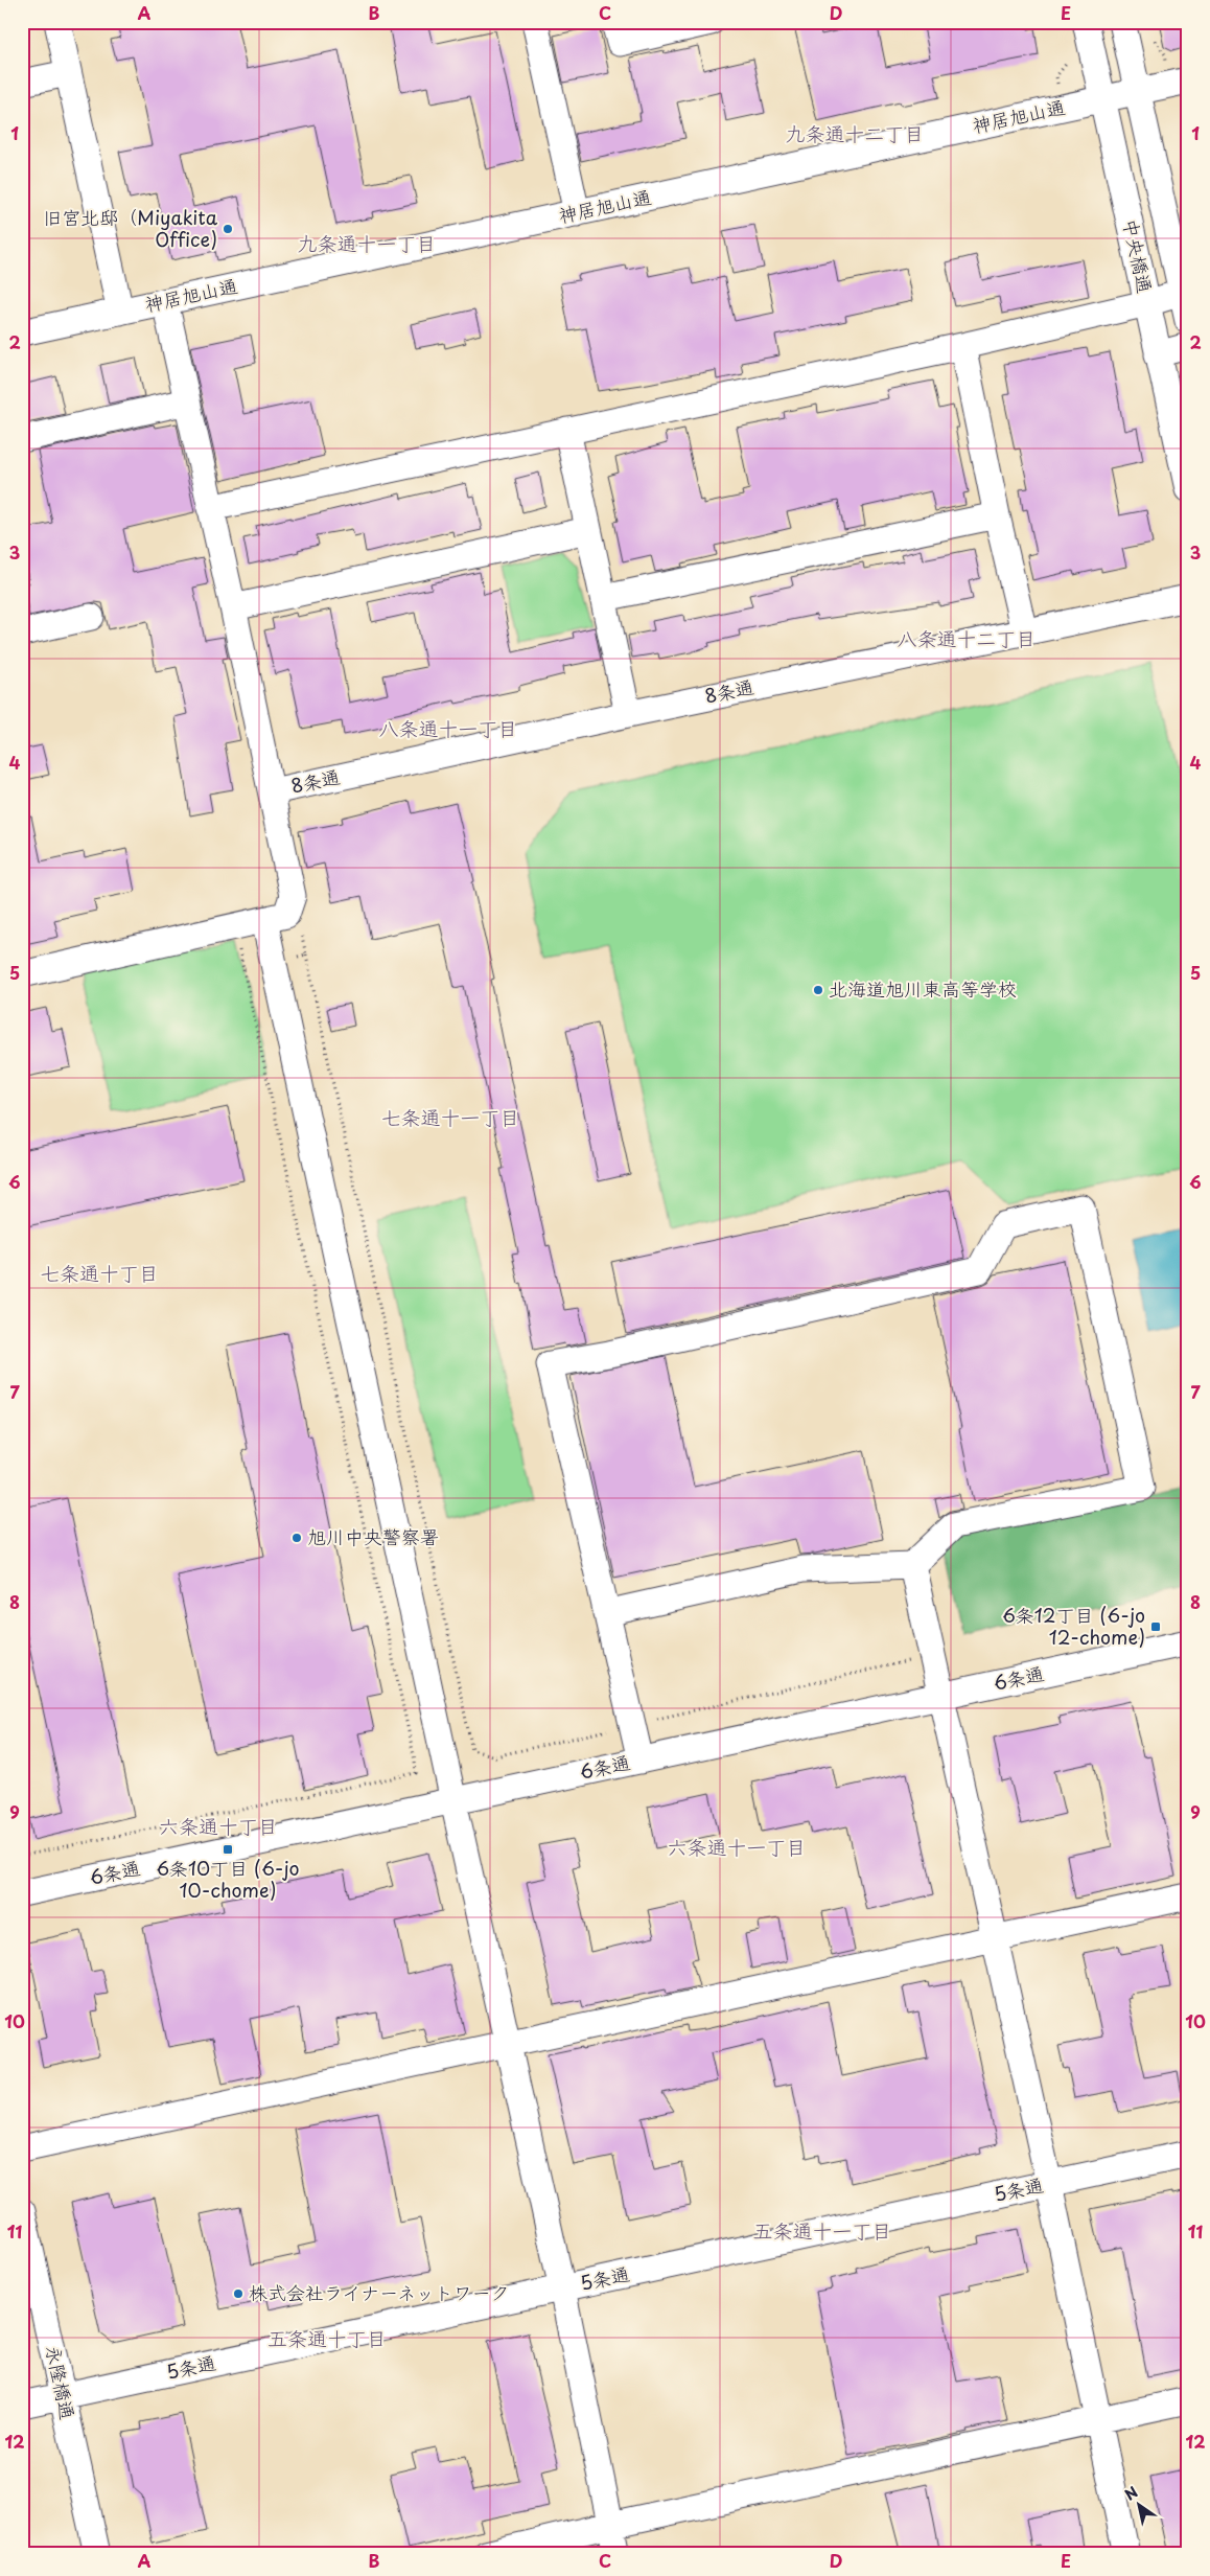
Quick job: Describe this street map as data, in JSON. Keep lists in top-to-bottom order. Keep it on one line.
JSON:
{"streets":{"street":["神居旭山通","中央橋通","8条通","6条通","5条通","永隆橋通"]},"crossings":[["神居旭山通","中央橋通"],["5条通","永隆橋通"]],"districts":["九条通十二丁目","九条通十一丁目","八条通十二丁目","八条通十一丁目","七条通十一丁目","七条通十丁目","六条通十丁目","六条通十一丁目","五条通十一丁目","五条通十丁目"],"places":{"other":["旧宮北邸（Miyakita Office)","北海道旭川東高等学校","旭川中央警察署","株式会社ライナーネットワーク"],"transit":["6条12丁目 (6-jo 12-chome)","6条10丁目 (6-jo 10-chome)"]},"north":"top left","grid":{"columns":["A","B","C","D","E"],"rows":["1","2","3","4","5","6","7","8","9","10","11","12"]}}
